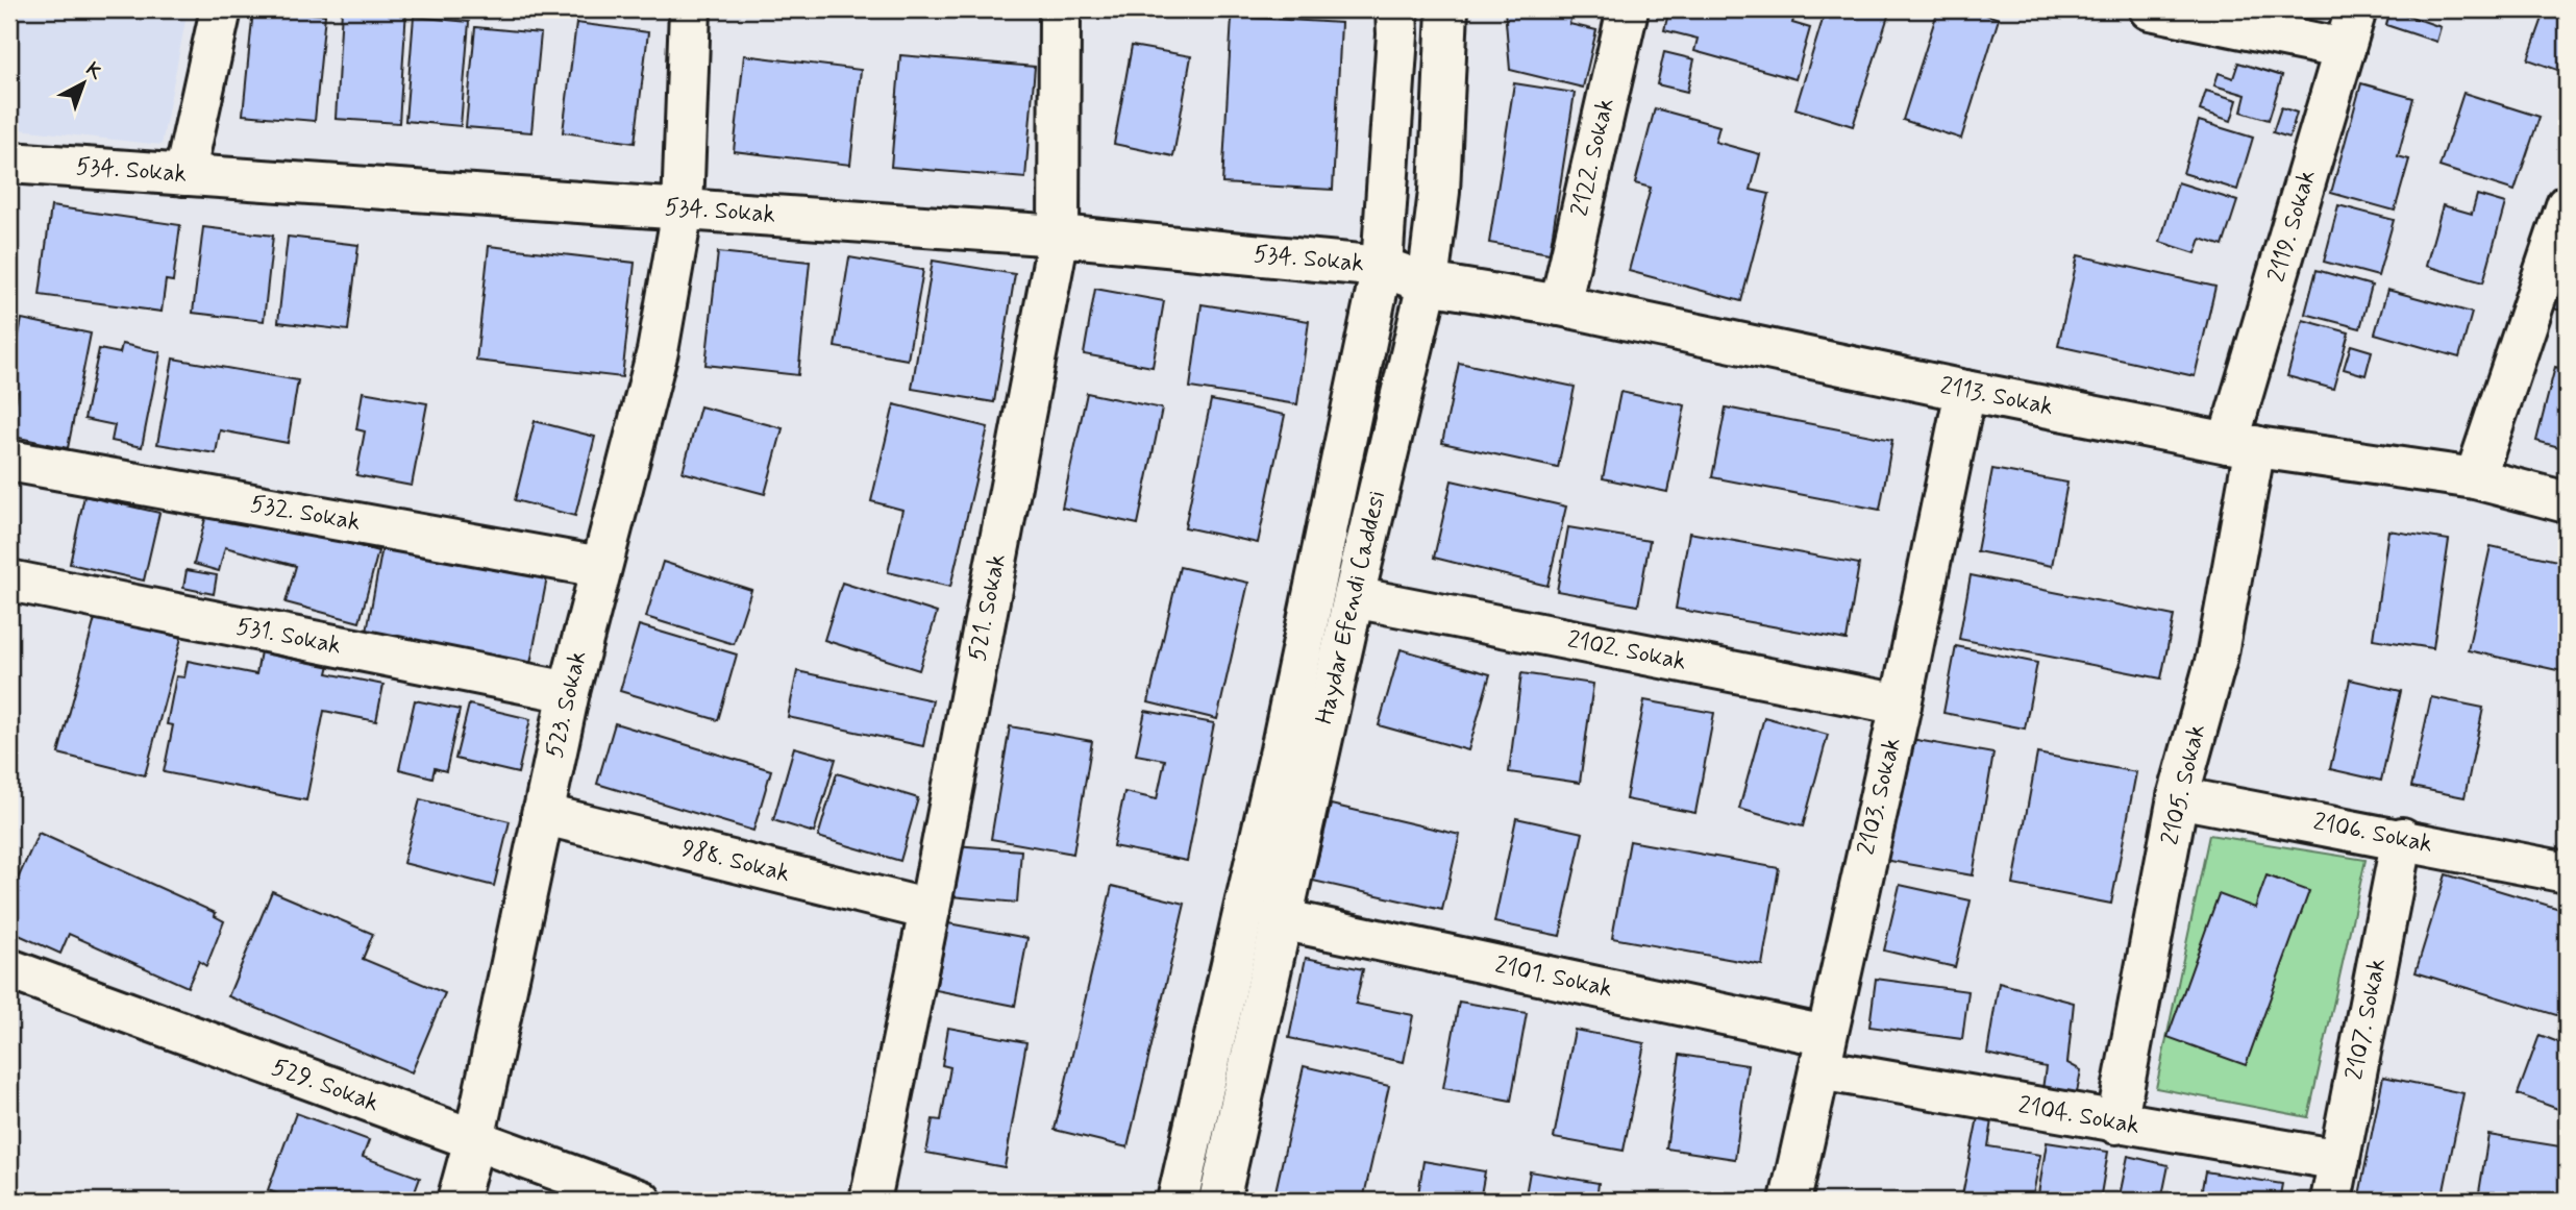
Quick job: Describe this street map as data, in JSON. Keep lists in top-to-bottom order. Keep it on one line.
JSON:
{"streets":{"street":["2122. Sokak","534. Sokak","2119. Sokak","2113. Sokak","532. Sokak","521. Sokak","Haydar Efendi Caddesi","531. Sokak","2102. Sokak","523. Sokak","2105. Sokak","2103. Sokak","2106. Sokak","988. Sokak","2101. Sokak","2107. Sokak","529. Sokak","2104. Sokak"]},"crossings":[["2122. Sokak","2113. Sokak"],["534. Sokak","2113. Sokak"],["534. Sokak","521. Sokak"],["534. Sokak","Haydar Efendi Caddesi"],["534. Sokak","523. Sokak"],["2119. Sokak","2113. Sokak"],["2119. Sokak","2105. Sokak"],["2113. Sokak","Haydar Efendi Caddesi"],["2113. Sokak","2105. Sokak"],["2113. Sokak","2103. Sokak"],["532. Sokak","523. Sokak"],["521. Sokak","988. Sokak"],["Haydar Efendi Caddesi","2102. Sokak"],["Haydar Efendi Caddesi","2101. Sokak"],["531. Sokak","523. Sokak"],["2102. Sokak","2103. Sokak"],["523. Sokak","988. Sokak"],["523. Sokak","529. Sokak"],["2105. Sokak","2106. Sokak"],["2105. Sokak","2104. Sokak"],["2103. Sokak","2101. Sokak"],["2103. Sokak","2104. Sokak"],["2106. Sokak","2107. Sokak"],["2101. Sokak","2104. Sokak"],["2107. Sokak","2104. Sokak"]],"north":"top right"}
